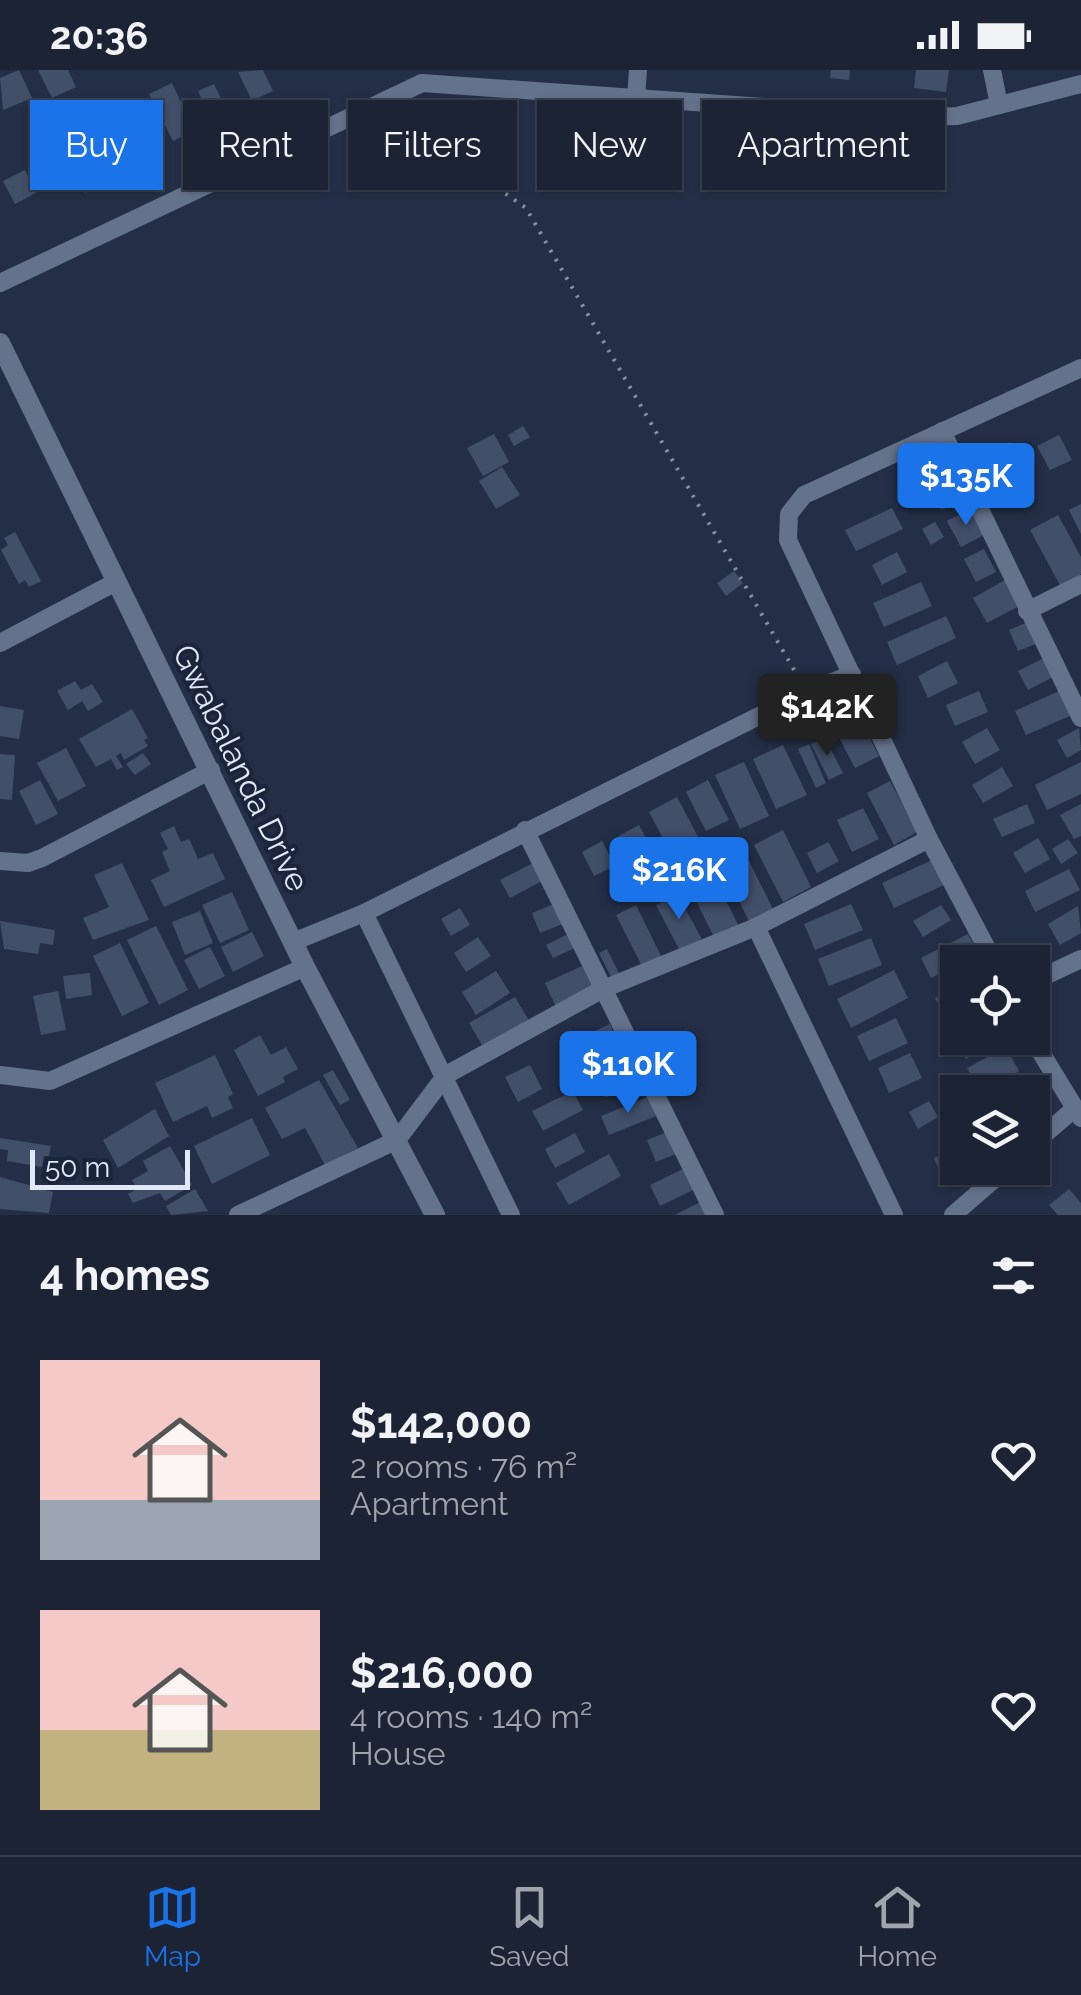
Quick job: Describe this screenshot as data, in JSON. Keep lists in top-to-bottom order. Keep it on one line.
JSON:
{"streets":{"street":["Gwabalanda Drive"]},"scale_bar":"50 m","page":{"status":"20:36","chip":["Buy","Rent","Filters","New","Apartment"],"price":["$135K","$142K","$216K","$110K"],"scale":"50 m","heading":"4 homes","list":[{"name":"$142,000","note":"2 rooms · 76 m² · Apartment"},{"name":"$216,000","note":"4 rooms · 140 m² · House"}],"tabs":["Map","Saved","Home"]}}
